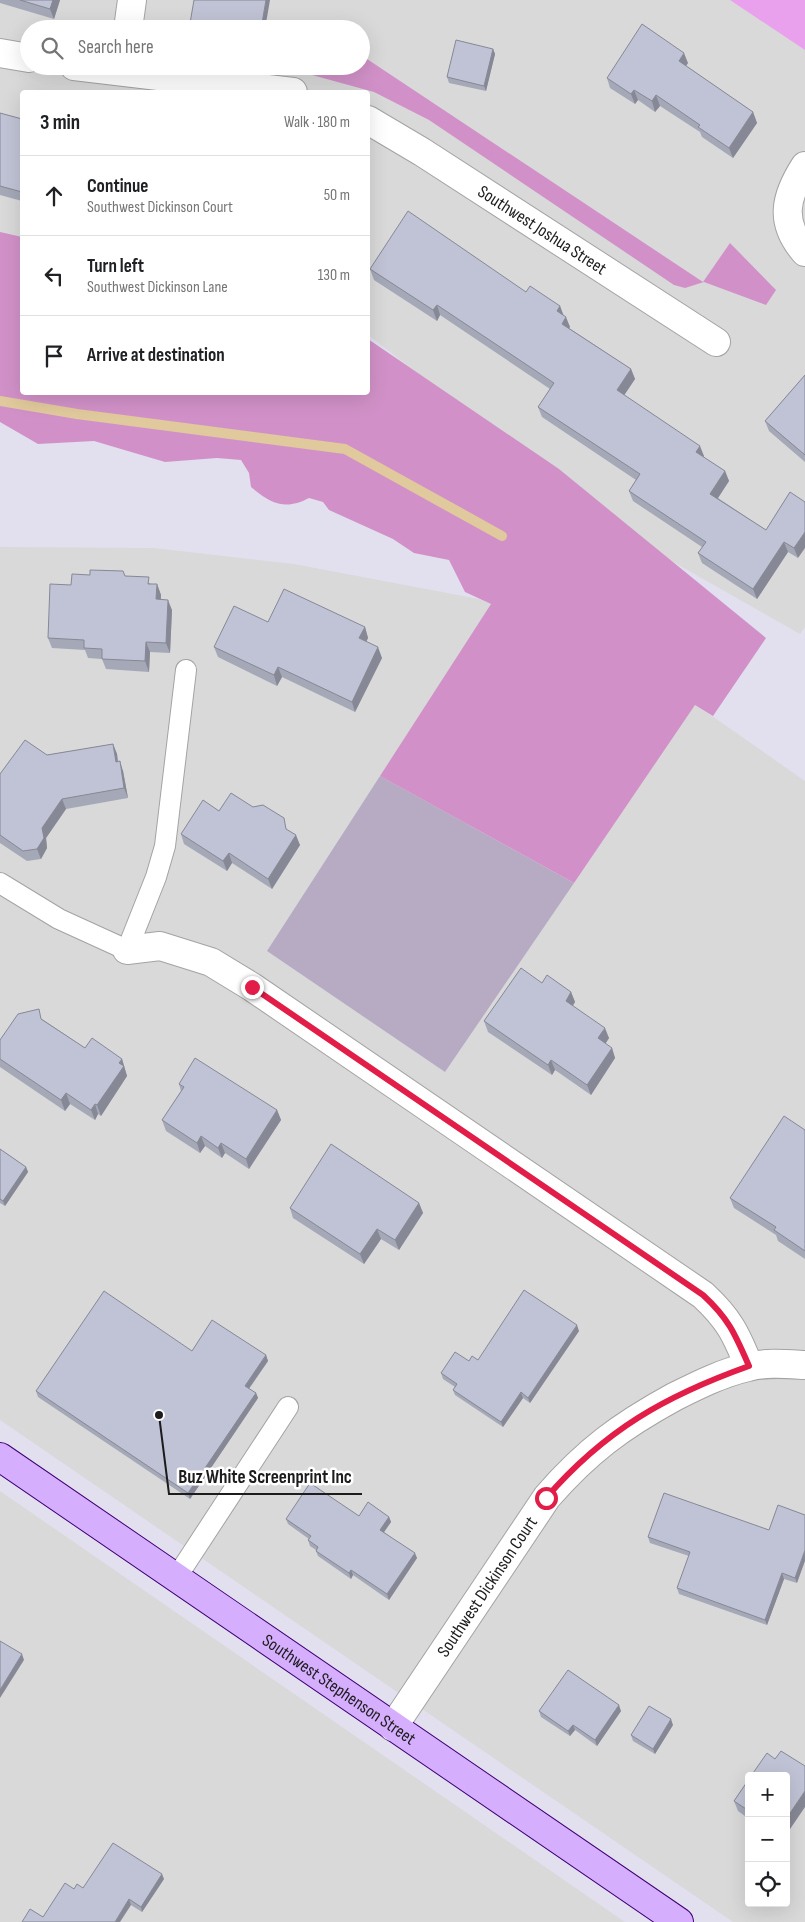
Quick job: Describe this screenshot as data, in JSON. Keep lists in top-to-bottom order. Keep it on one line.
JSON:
{"streets":{"street":["Southwest Joshua Street","Southwest Dickinson Court","Southwest Stephenson Street"]},"crossings":[["Southwest Dickinson Court","Southwest Stephenson Street"]],"places":["Buz White Screenprint Inc"],"page":{"search":"Search here","heading":["3 min","Walk · 180 m"],"list":[["Continue","Southwest Dickinson Court","50 m"],["Turn left","Southwest Dickinson Lane","130 m"],"Arrive at destination"],"map_buttons":["+","−"]}}
